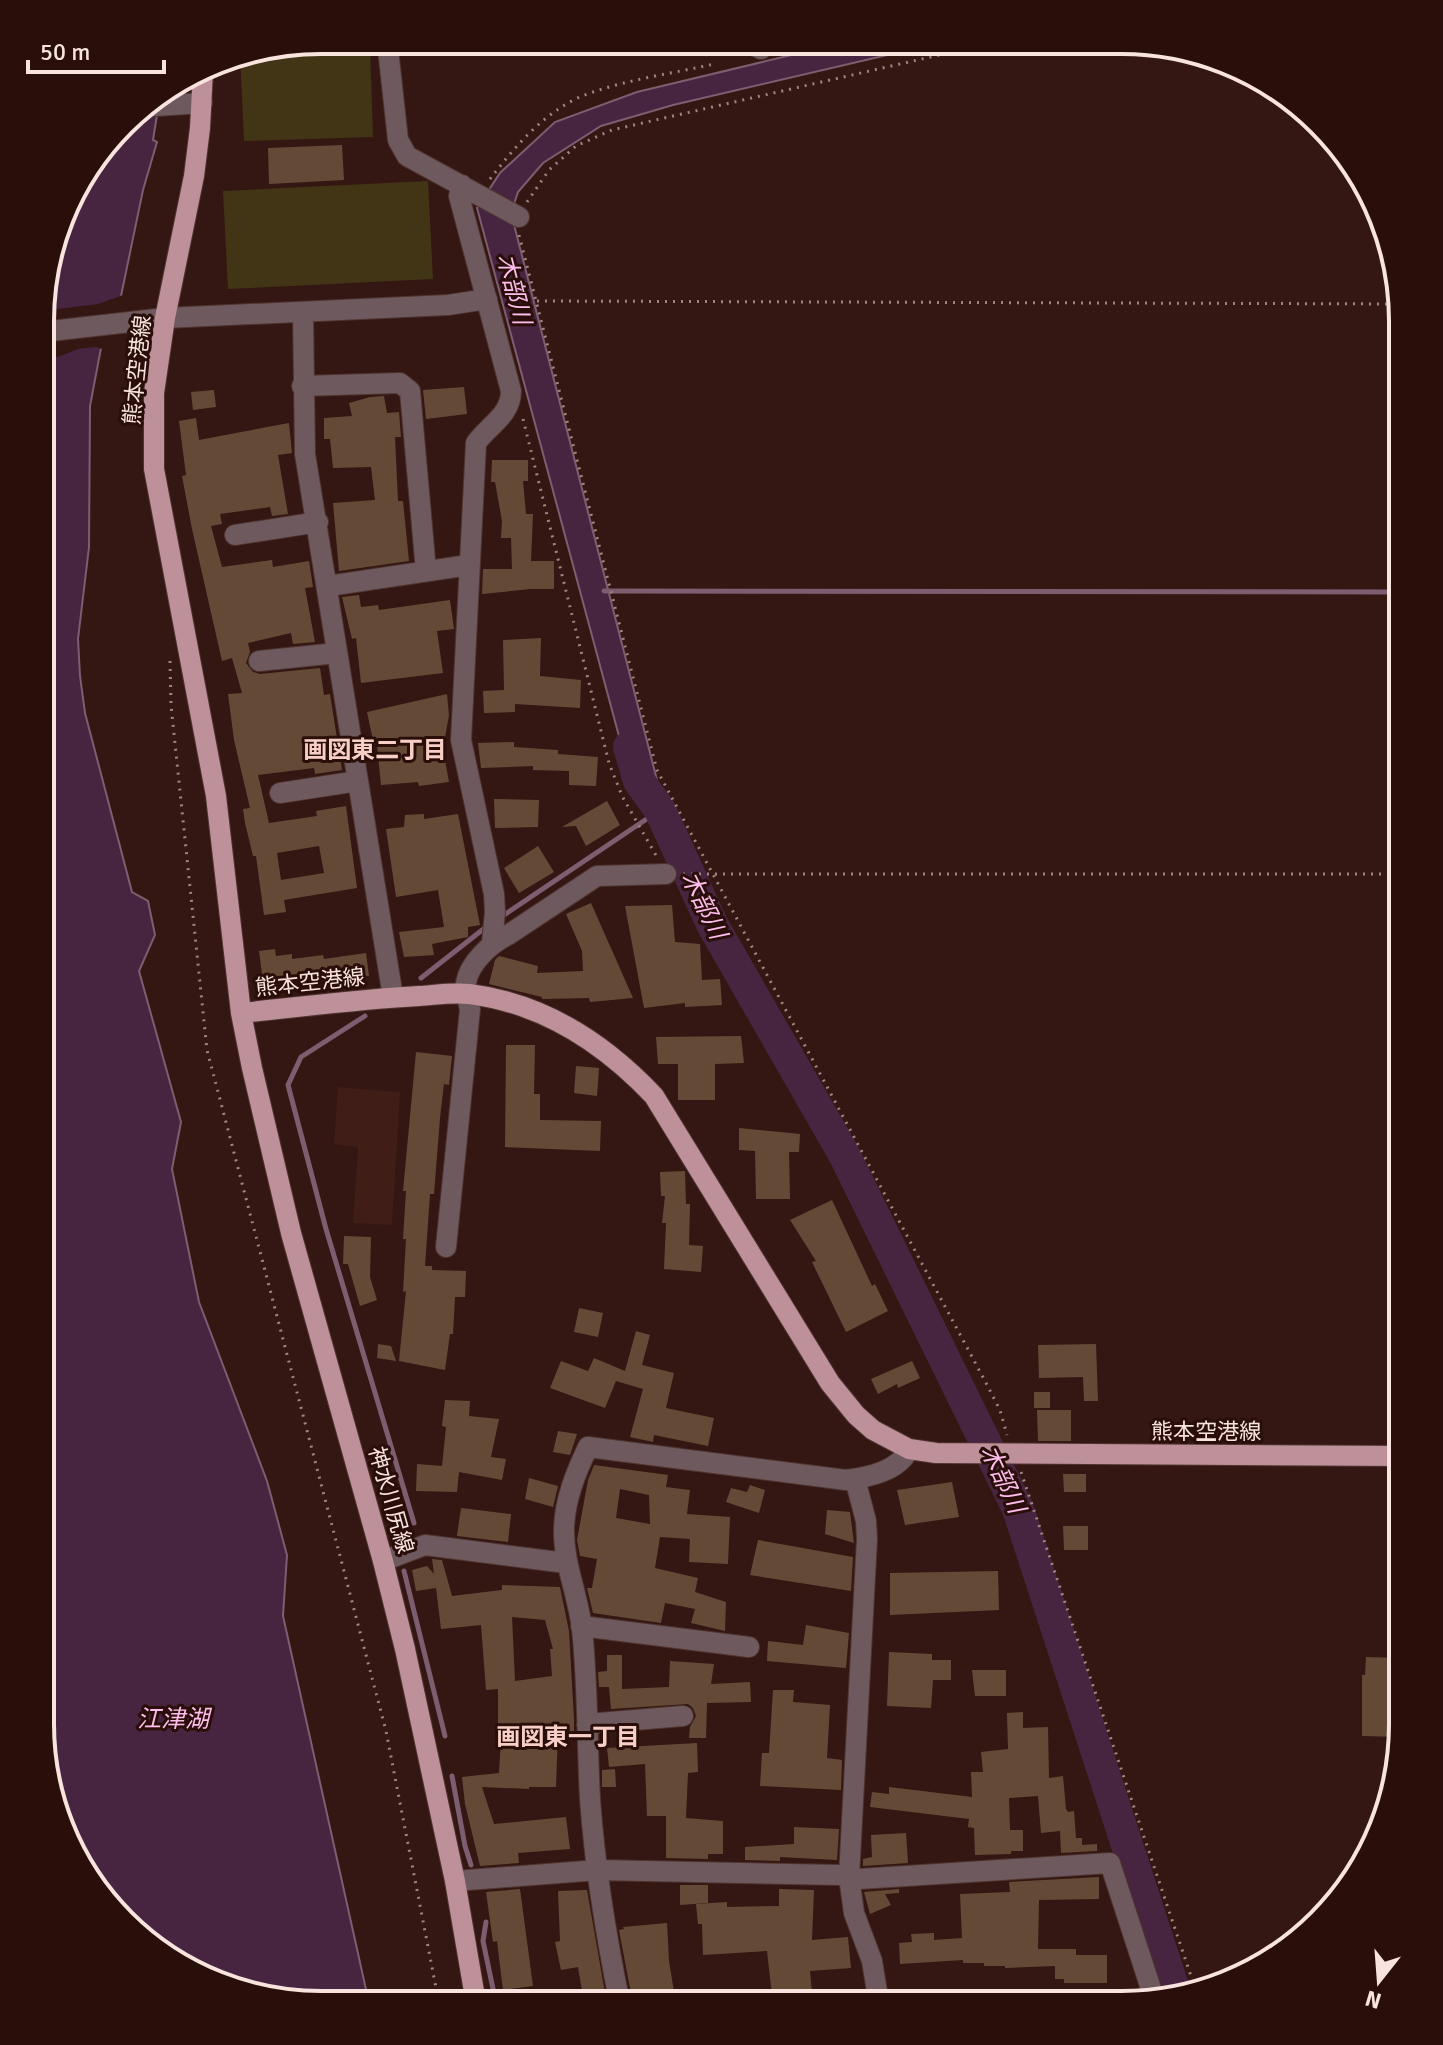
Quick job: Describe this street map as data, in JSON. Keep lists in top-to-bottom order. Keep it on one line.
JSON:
{"streets":{"main road":["熊本空港線","神水川尻線"]},"crossings":[["熊本空港線","神水川尻線"]],"districts":["画図東二丁目","画図東一丁目"],"water":["木部川","江津湖"],"scale_bar":"50 m","north":"bottom"}
